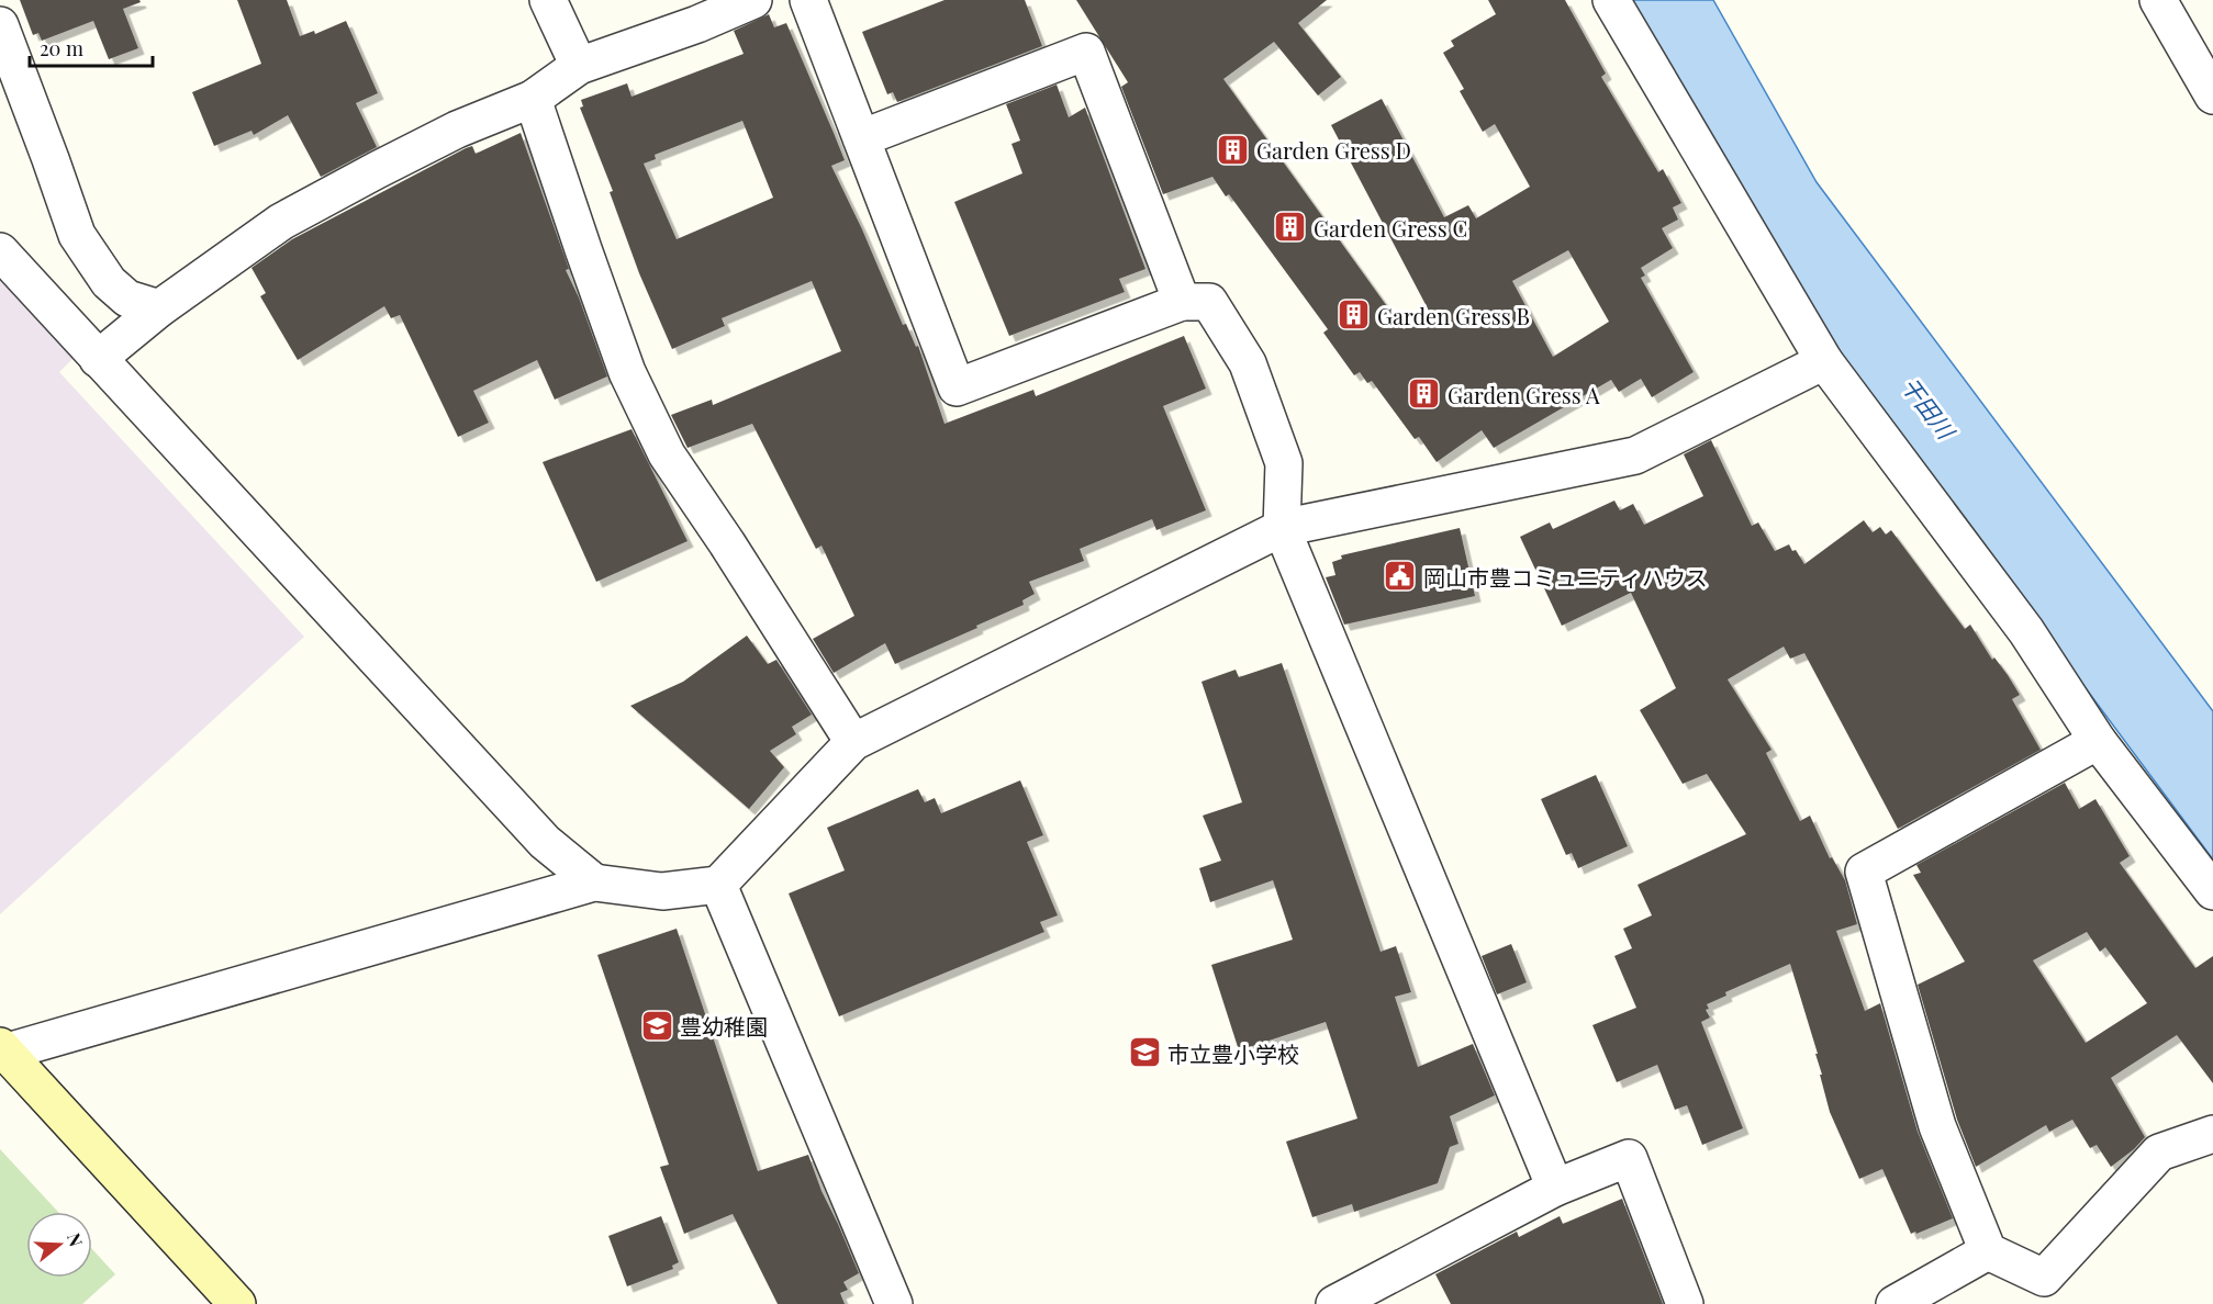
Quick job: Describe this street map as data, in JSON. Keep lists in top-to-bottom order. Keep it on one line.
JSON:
{"water":["干田川"],"places":{"building":["Garden Gress D","Garden Gress C","Garden Gress B","Garden Gress A"],"public building":["岡山市豊コミュニティハウス"],"school or university":["豊幼稚園","市立豊小学校"]},"scale_bar":"20 m","north":"right"}
